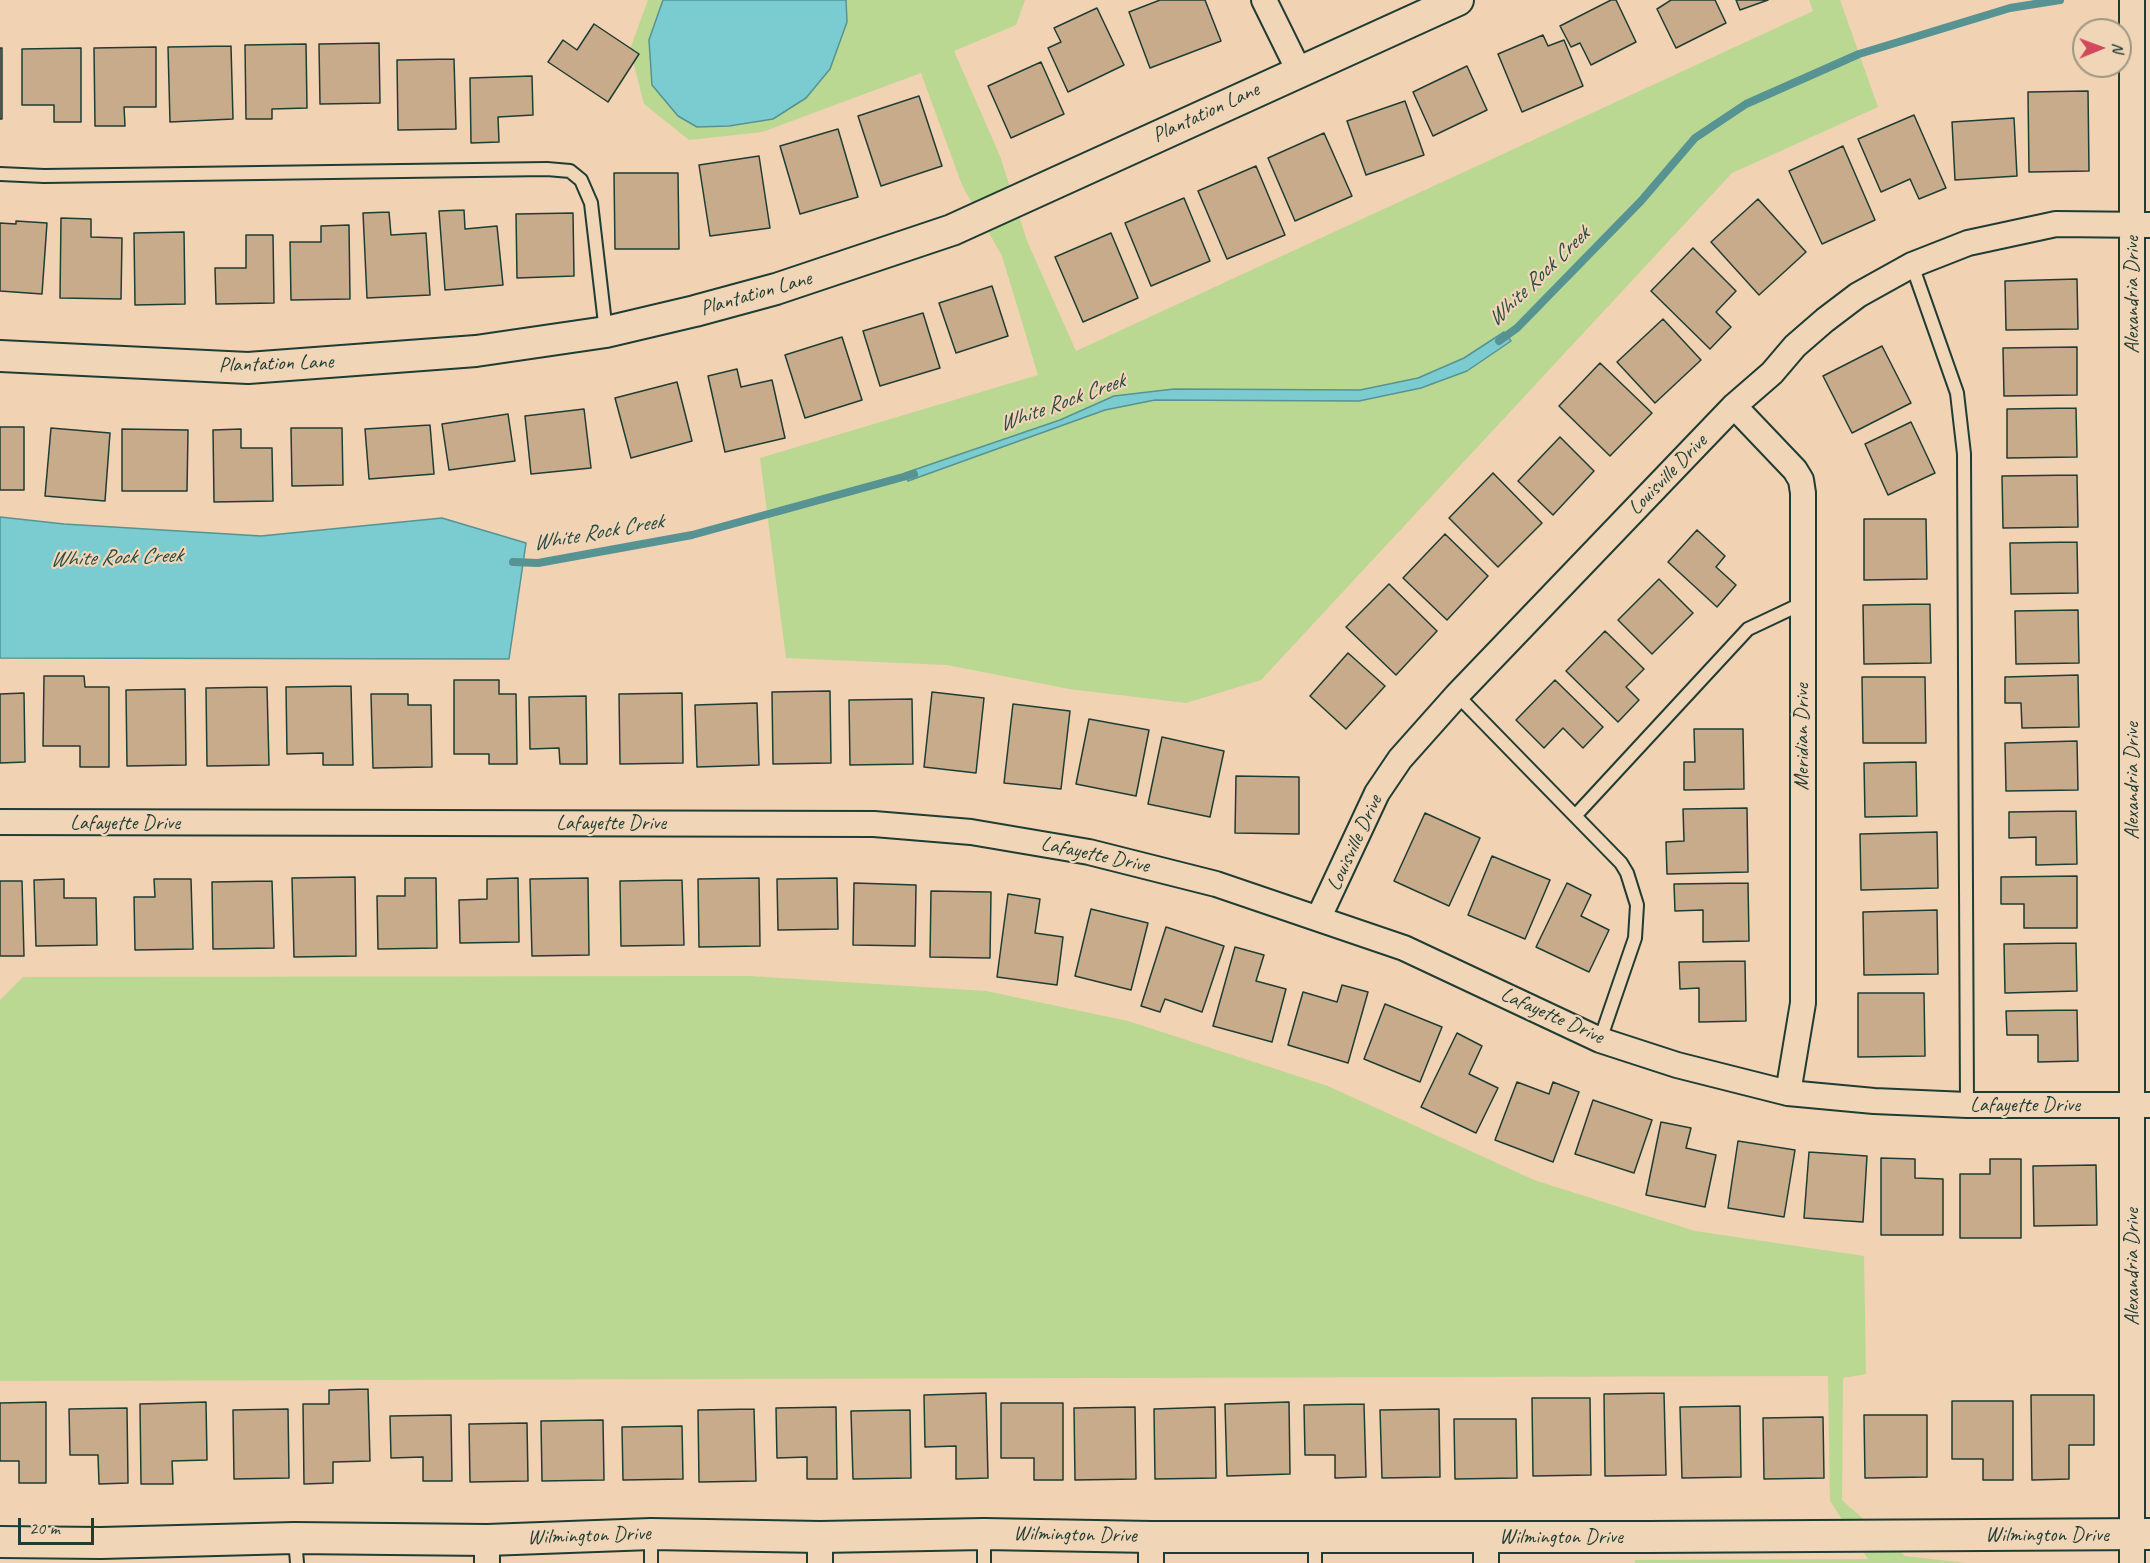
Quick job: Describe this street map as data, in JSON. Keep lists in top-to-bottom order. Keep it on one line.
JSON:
{"streets":{"street":["Plantation Lane","Alexandria Drive","Louisville Drive","Meridian Drive","Lafayette Drive","Wilmington Drive"]},"crossings":[["Alexandria Drive","Louisville Drive"],["Alexandria Drive","Lafayette Drive"],["Alexandria Drive","Wilmington Drive"],["Louisville Drive","Meridian Drive"],["Louisville Drive","Lafayette Drive"],["Meridian Drive","Lafayette Drive"]],"water":["White Rock Creek"],"scale_bar":"20 m","north":"right"}
